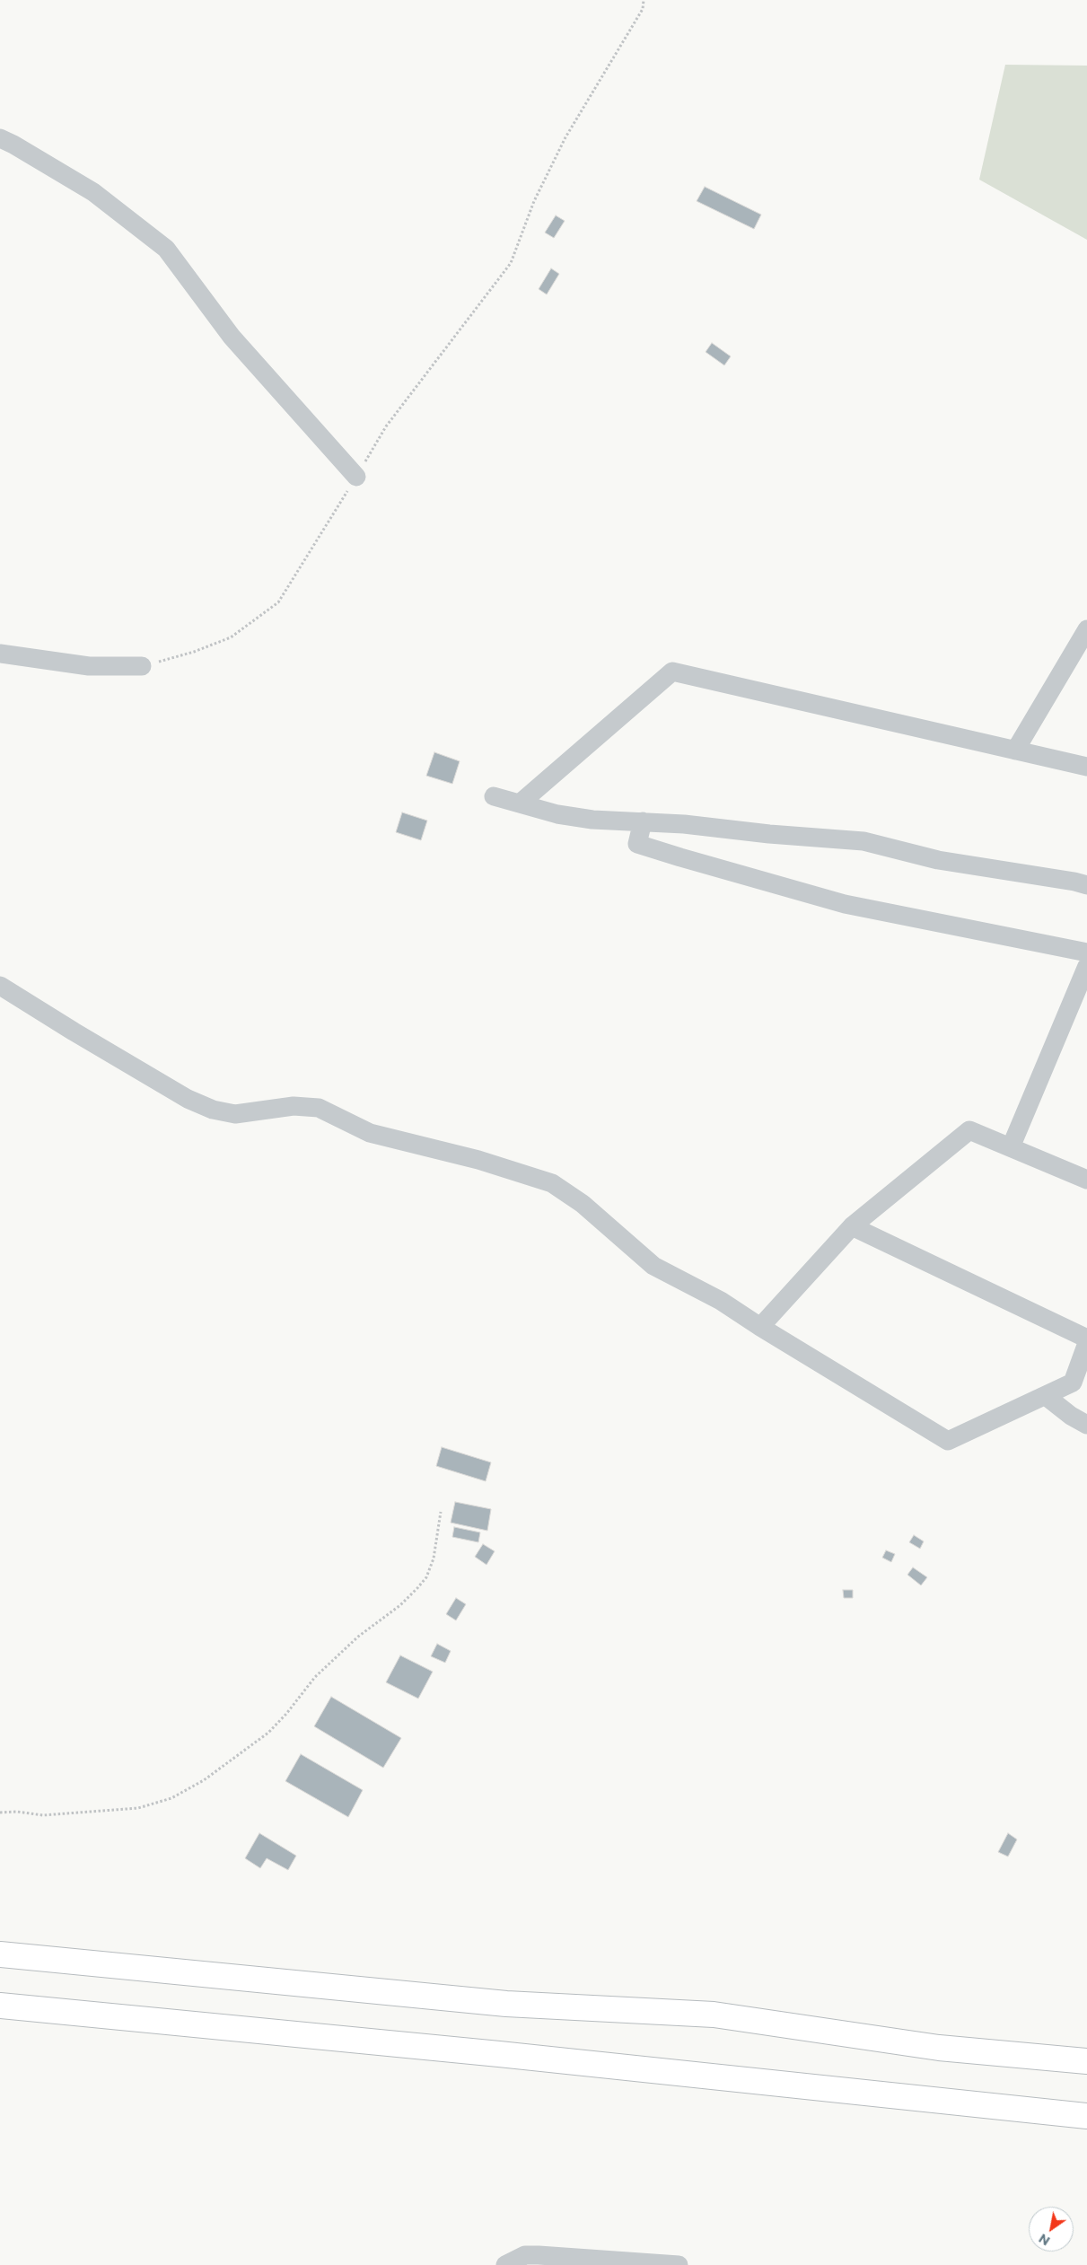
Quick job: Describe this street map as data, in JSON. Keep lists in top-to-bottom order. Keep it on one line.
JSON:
{"north":"bottom left"}
